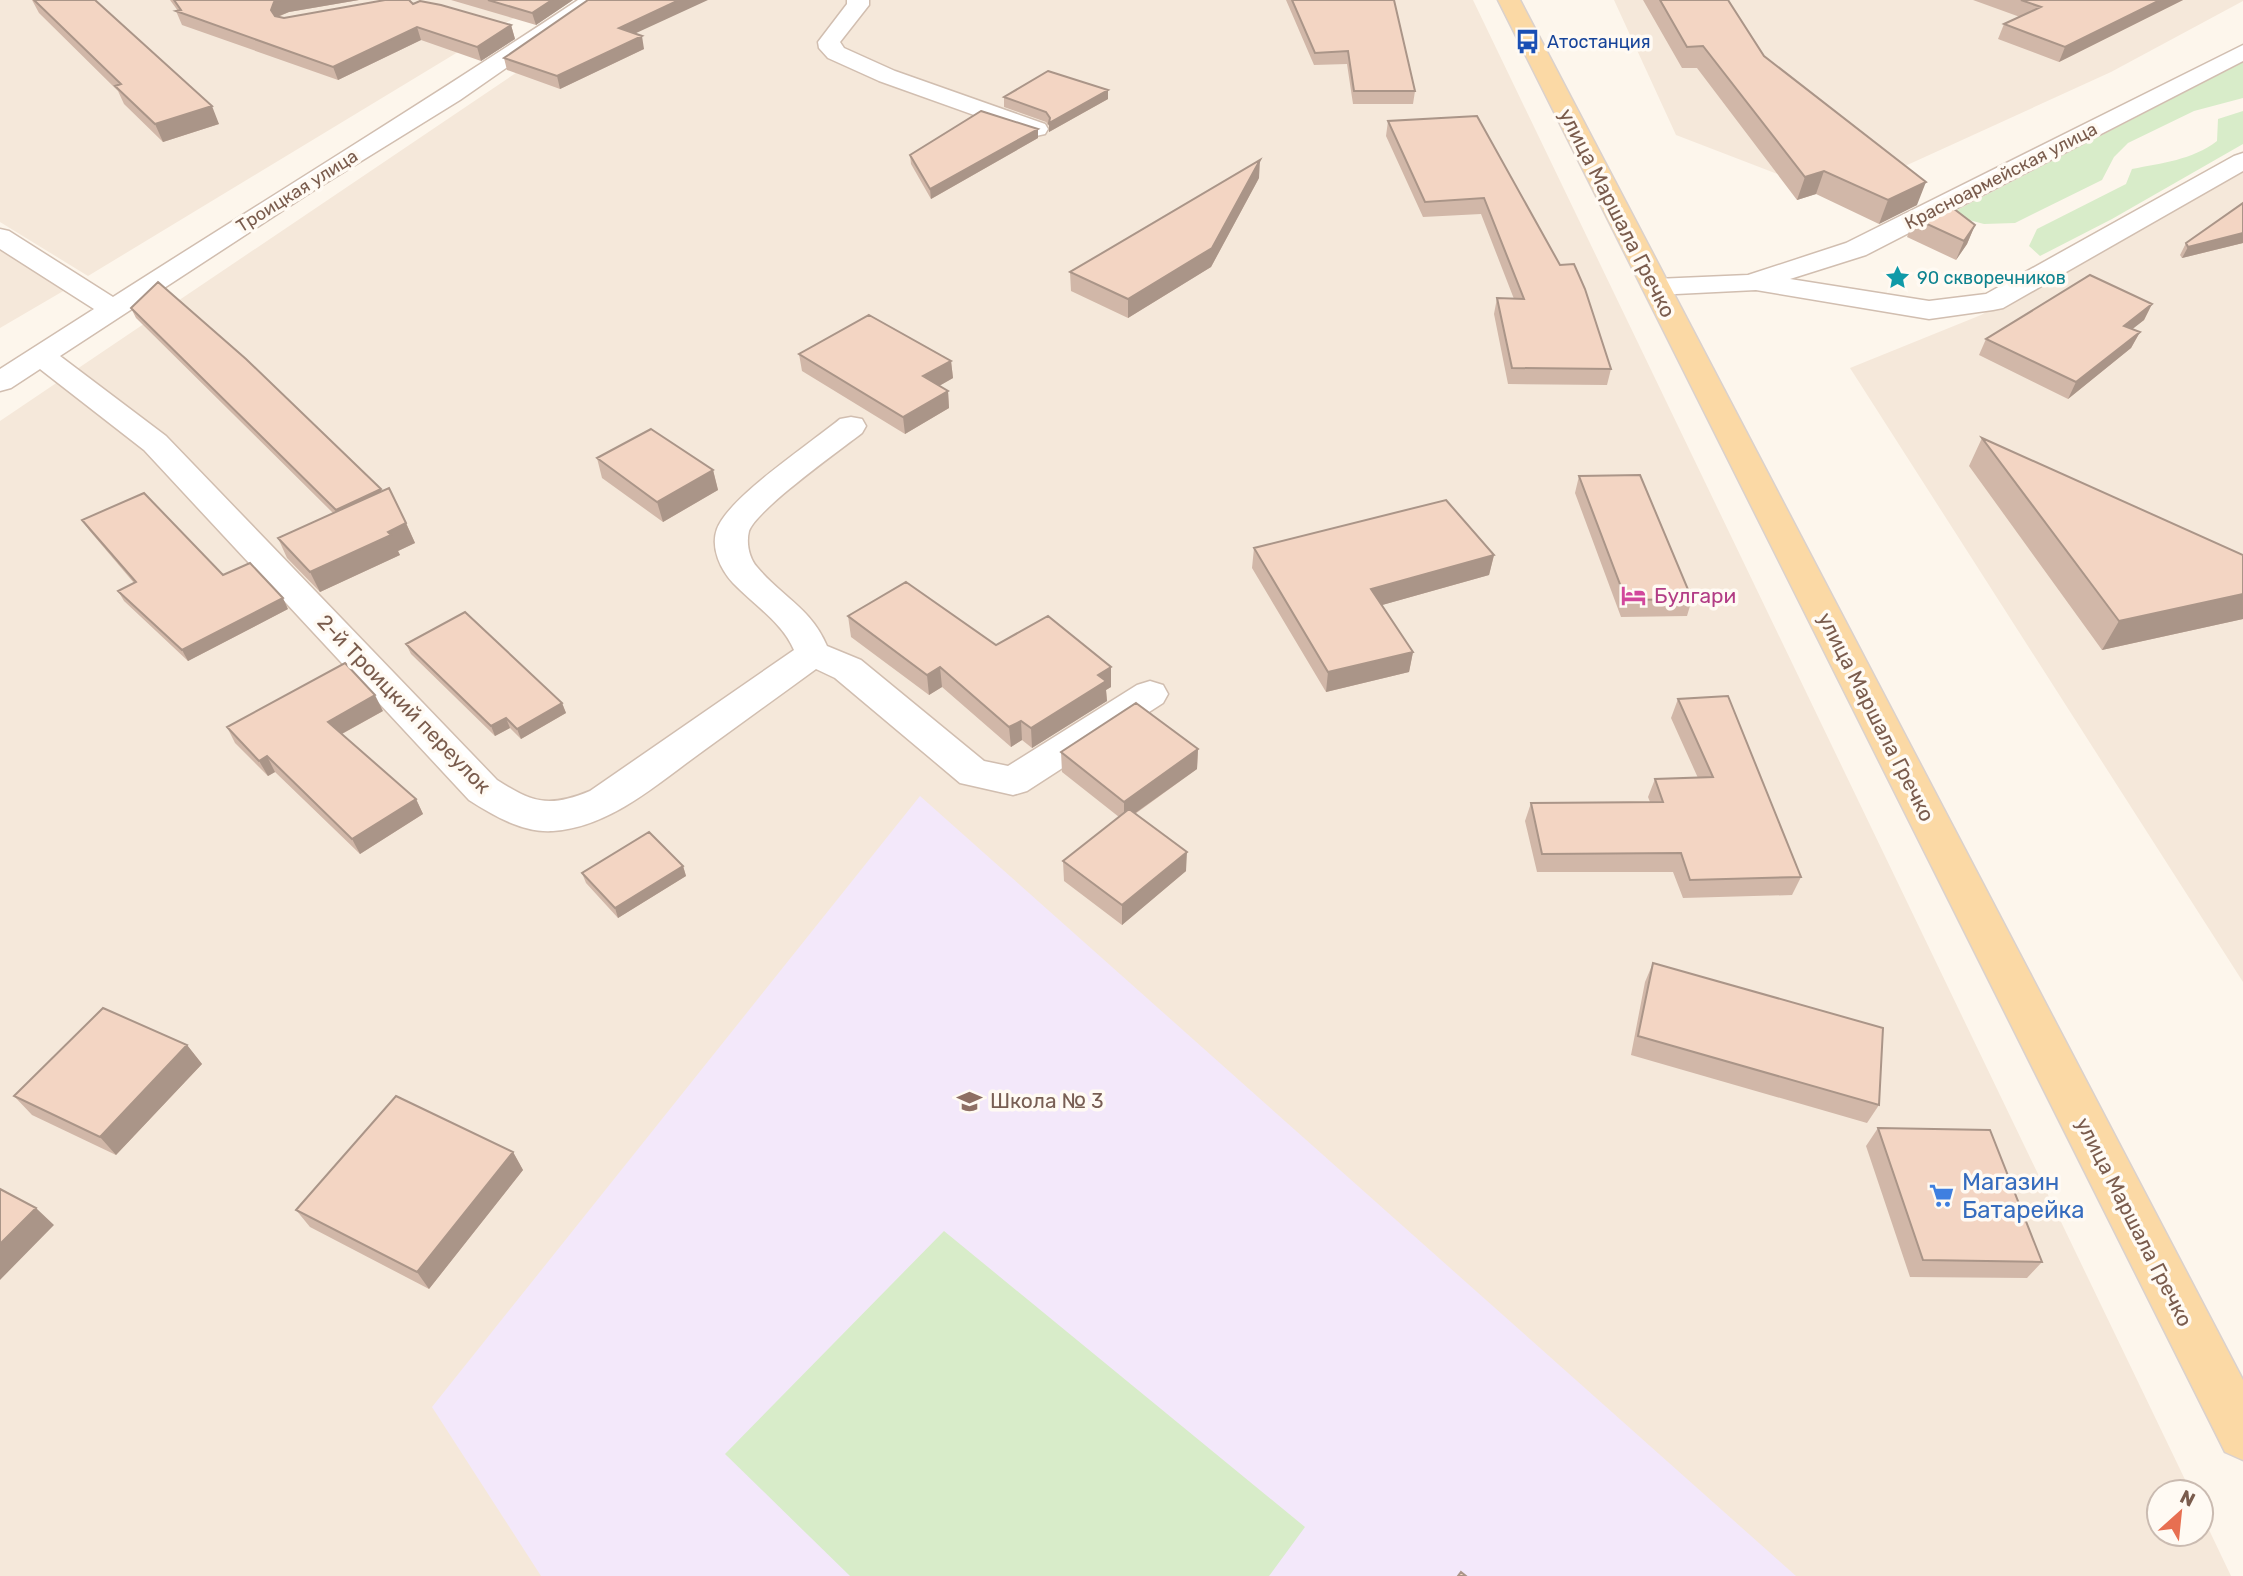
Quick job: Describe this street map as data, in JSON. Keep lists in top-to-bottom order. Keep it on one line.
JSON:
{"streets":{"main road":["улица Маршала Гречко"],"street":["Красноармейская улица","Троицкая улица","2-й Троицкий переулок"]},"crossings":[["Красноармейская улица","улица Маршала Гречко"],["Троицкая улица","2-й Троицкий переулок"]],"places":{"bus stop":["Атостанция"],"place":["90 скворечников"],"hotel":["Булгари"],"school or university":["Школа № 3"],"supermarket":["Магазин Батарейка"]},"north":"top right"}
